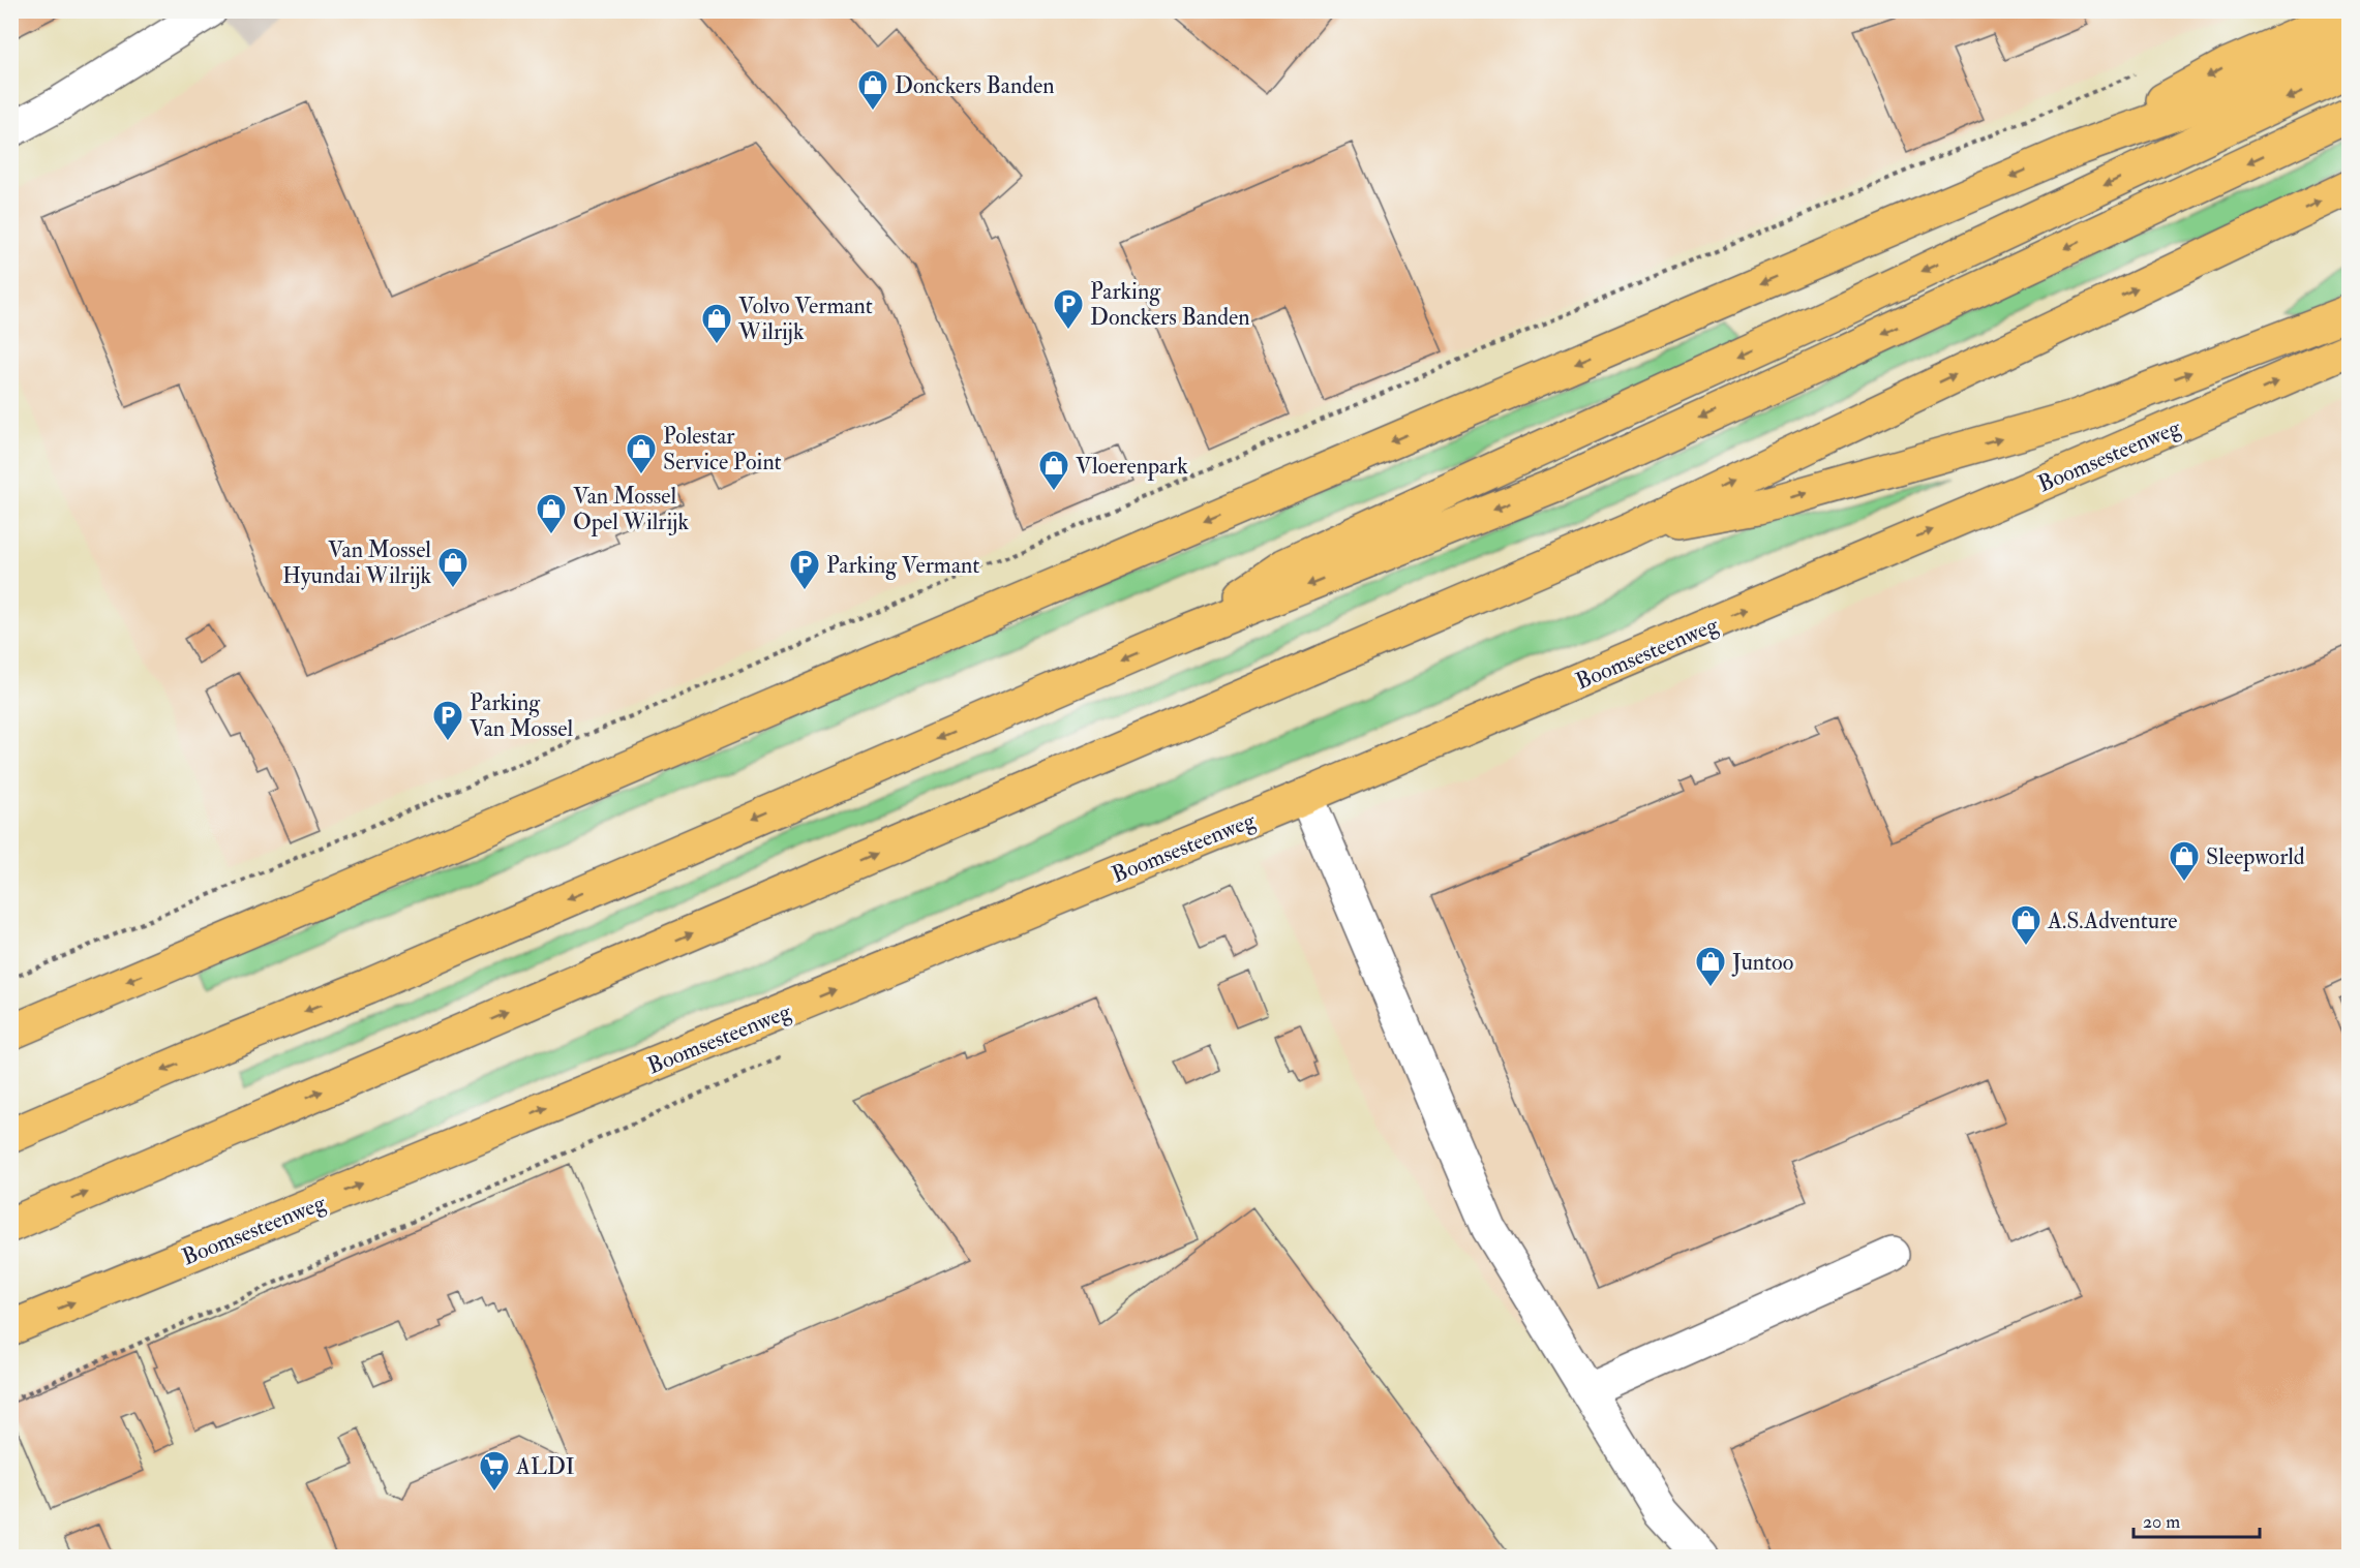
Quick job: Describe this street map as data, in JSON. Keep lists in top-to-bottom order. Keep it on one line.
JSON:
{"streets":{"main road":["Boomsesteenweg"]},"places":{"shop":["Donckers Banden","Volvo Vermant Wilrijk","Polestar Service Point","Vloerenpark","Van Mossel Opel Wilrijk","Van Mossel Hyundai Wilrijk","Sleepworld","A.S.Adventure","Juntoo"],"parking":["Parking Donckers Banden","Parking Vermant","Parking Van Mossel"],"supermarket":["ALDI"]},"scale_bar":"20 m"}
